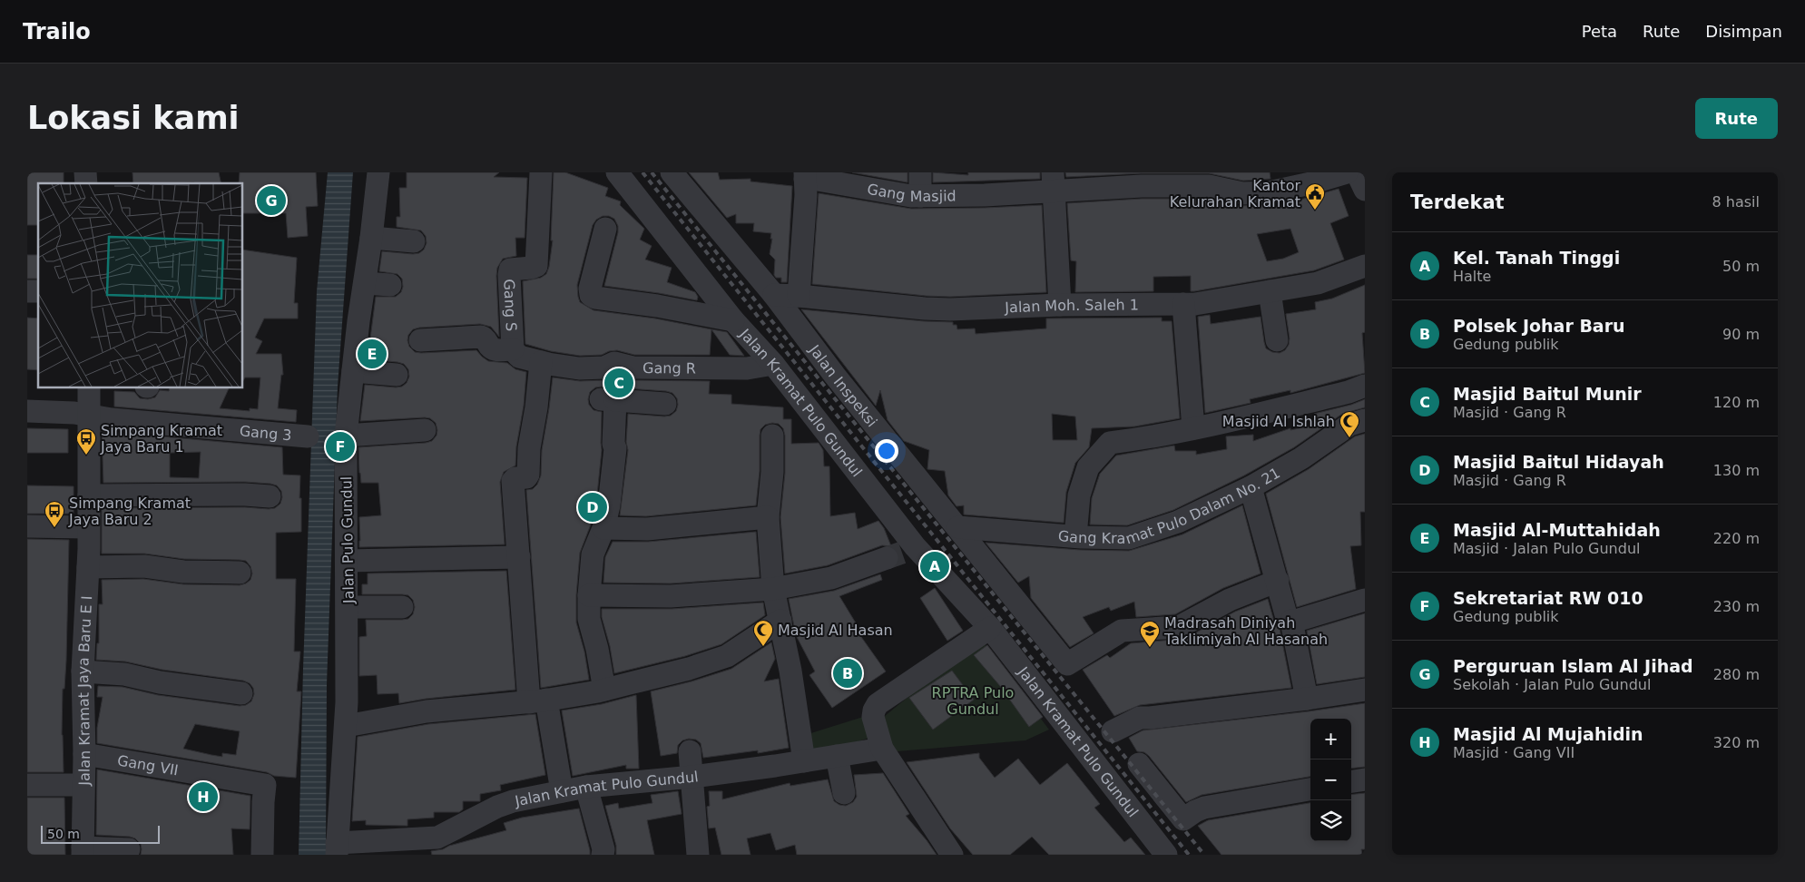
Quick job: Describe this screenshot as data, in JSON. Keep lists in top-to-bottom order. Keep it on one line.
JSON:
{"streets":{"street":["Gang Masjid","Gang S","Jalan Moh. Saleh 1","Gang R","Jalan Inspeksi","Jalan Kramat Pulo Gundul","Gang 3","Gang Kramat Pulo Dalam No. 21","Jalan Pulo Gundul","Jalan Kramat Jaya Baru E I","Gang VII"]},"crossings":[["Gang Masjid","Jalan Moh. Saleh 1"],["Gang S","Gang R"],["Jalan Moh. Saleh 1","Jalan Inspeksi"],["Gang R","Jalan Kramat Pulo Gundul"],["Jalan Inspeksi","Gang Kramat Pulo Dalam No. 21"],["Jalan Kramat Pulo Gundul","Jalan Pulo Gundul"],["Gang 3","Jalan Kramat Jaya Baru E I"],["Jalan Kramat Jaya Baru E I","Gang VII"]],"parks":["RPTRA Pulo Gundul"],"places":{"public building":["Kantor Kelurahan Kramat"],"mosque":["Masjid Al Ishlah","Masjid Al Hasan"],"bus stop":["Simpang Kramat Jaya Baru 1","Simpang Kramat Jaya Baru 2"],"school or university":["Madrasah Diniyah Taklimiyah Al Hasanah"]},"scale_bar":"50 m","page":{"header":"Trailo","nav":["Peta","Rute","Disimpan"],"buttons":"Rute","title":"Lokasi kami","heading":["Terdekat","8 hasil"],"pins":["G","E","C","F","D","A","B","H"],"list":[{"mark":"A","name":"Kel. Tanah Tinggi","note":"Halte","value":"50 m"},{"mark":"B","name":"Polsek Johar Baru","note":"Gedung publik","value":"90 m"},{"mark":"C","name":"Masjid Baitul Munir","note":"Masjid · Gang R","value":"120 m"},{"mark":"D","name":"Masjid Baitul Hidayah","note":"Masjid · Gang R","value":"130 m"},{"mark":"E","name":"Masjid Al-Muttahidah","note":"Masjid · Jalan Pulo Gundul","value":"220 m"},{"mark":"F","name":"Sekretariat RW 010","note":"Gedung publik","value":"230 m"},{"mark":"G","name":"Perguruan Islam Al Jihad","note":"Sekolah · Jalan Pulo Gundul","value":"280 m"},{"mark":"H","name":"Masjid Al Mujahidin","note":"Masjid · Gang VII","value":"320 m"}],"map_buttons":["+","−"],"scale":"50 m"}}
